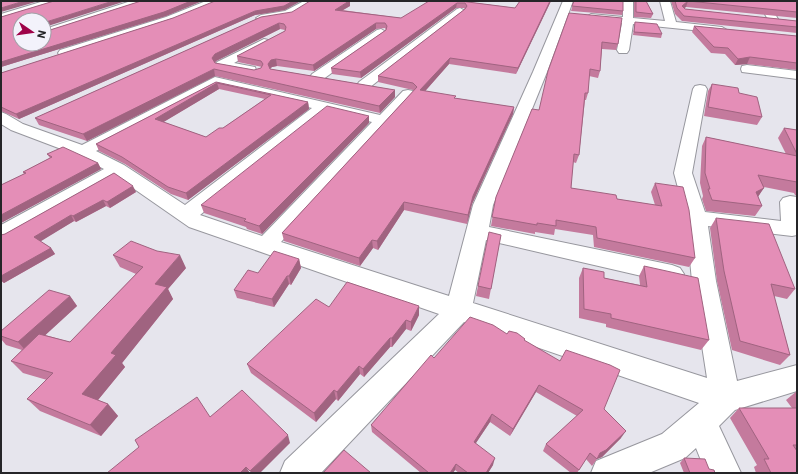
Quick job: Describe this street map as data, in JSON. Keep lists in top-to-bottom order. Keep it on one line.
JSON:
{"north":"right"}
